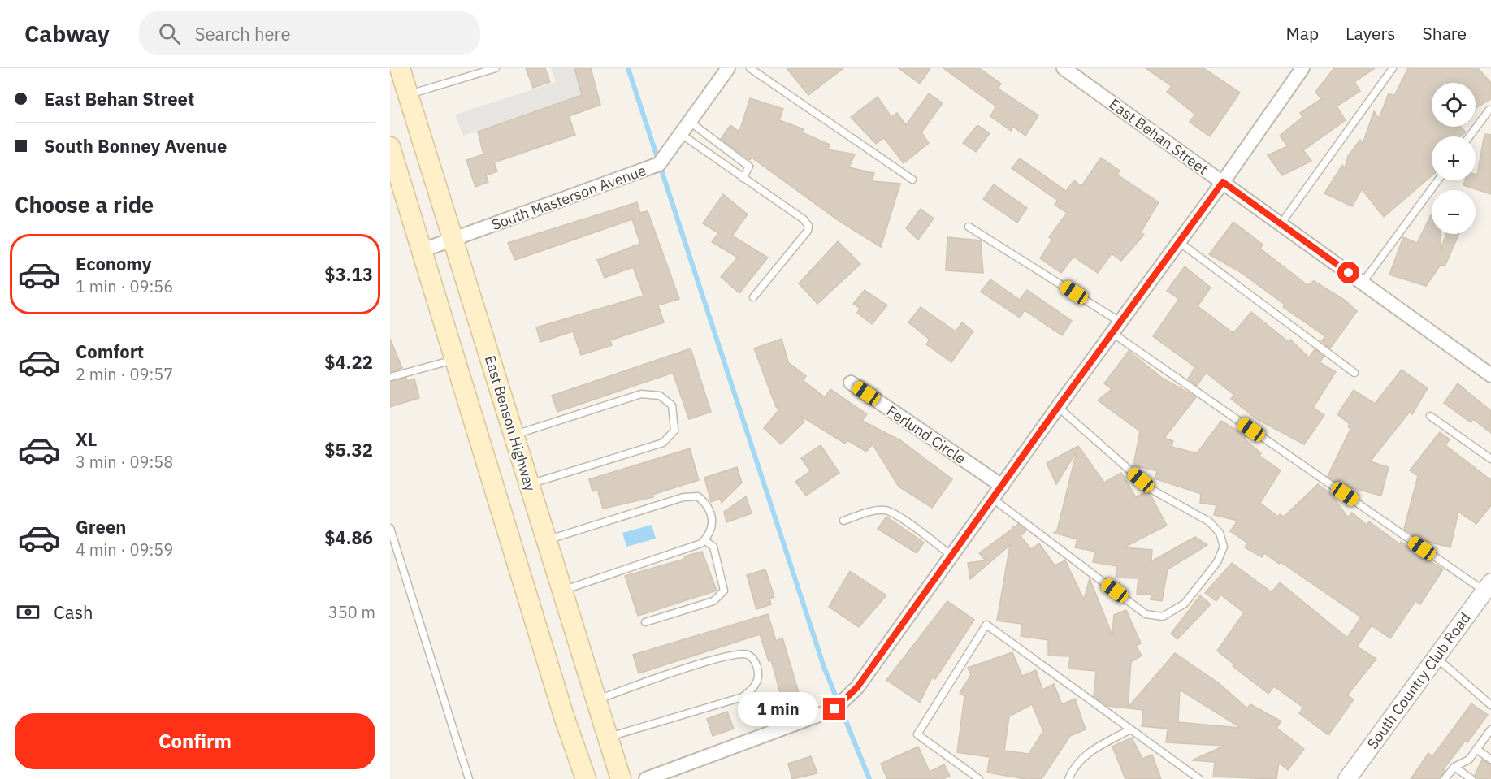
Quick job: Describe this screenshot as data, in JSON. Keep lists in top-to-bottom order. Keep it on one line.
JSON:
{"streets":{"main road":["East Benson Highway"],"street":["East Behan Street","South Masterson Avenue","Ferlund Circle","South Country Club Road"]},"crossings":[["South Masterson Avenue","East Benson Highway"]],"page":{"header":"Cabway","search":"Search here","nav":["Map","Layers","Share"],"banner":["East Behan Street","South Bonney Avenue"],"map_buttons":["+","−"],"heading":"Choose a ride","list":[{"name":"Economy","note":"1 min · 09:56","value":"$3.13"},{"name":"Comfort","note":"2 min · 09:57","value":"$4.22"},{"name":"XL","note":"3 min · 09:58","value":"$5.32"},{"name":"Green","note":"4 min · 09:59","value":"$4.86"}],"pay":["Cash","350 m"],"bubble":"1 min","buttons":"Confirm"}}
